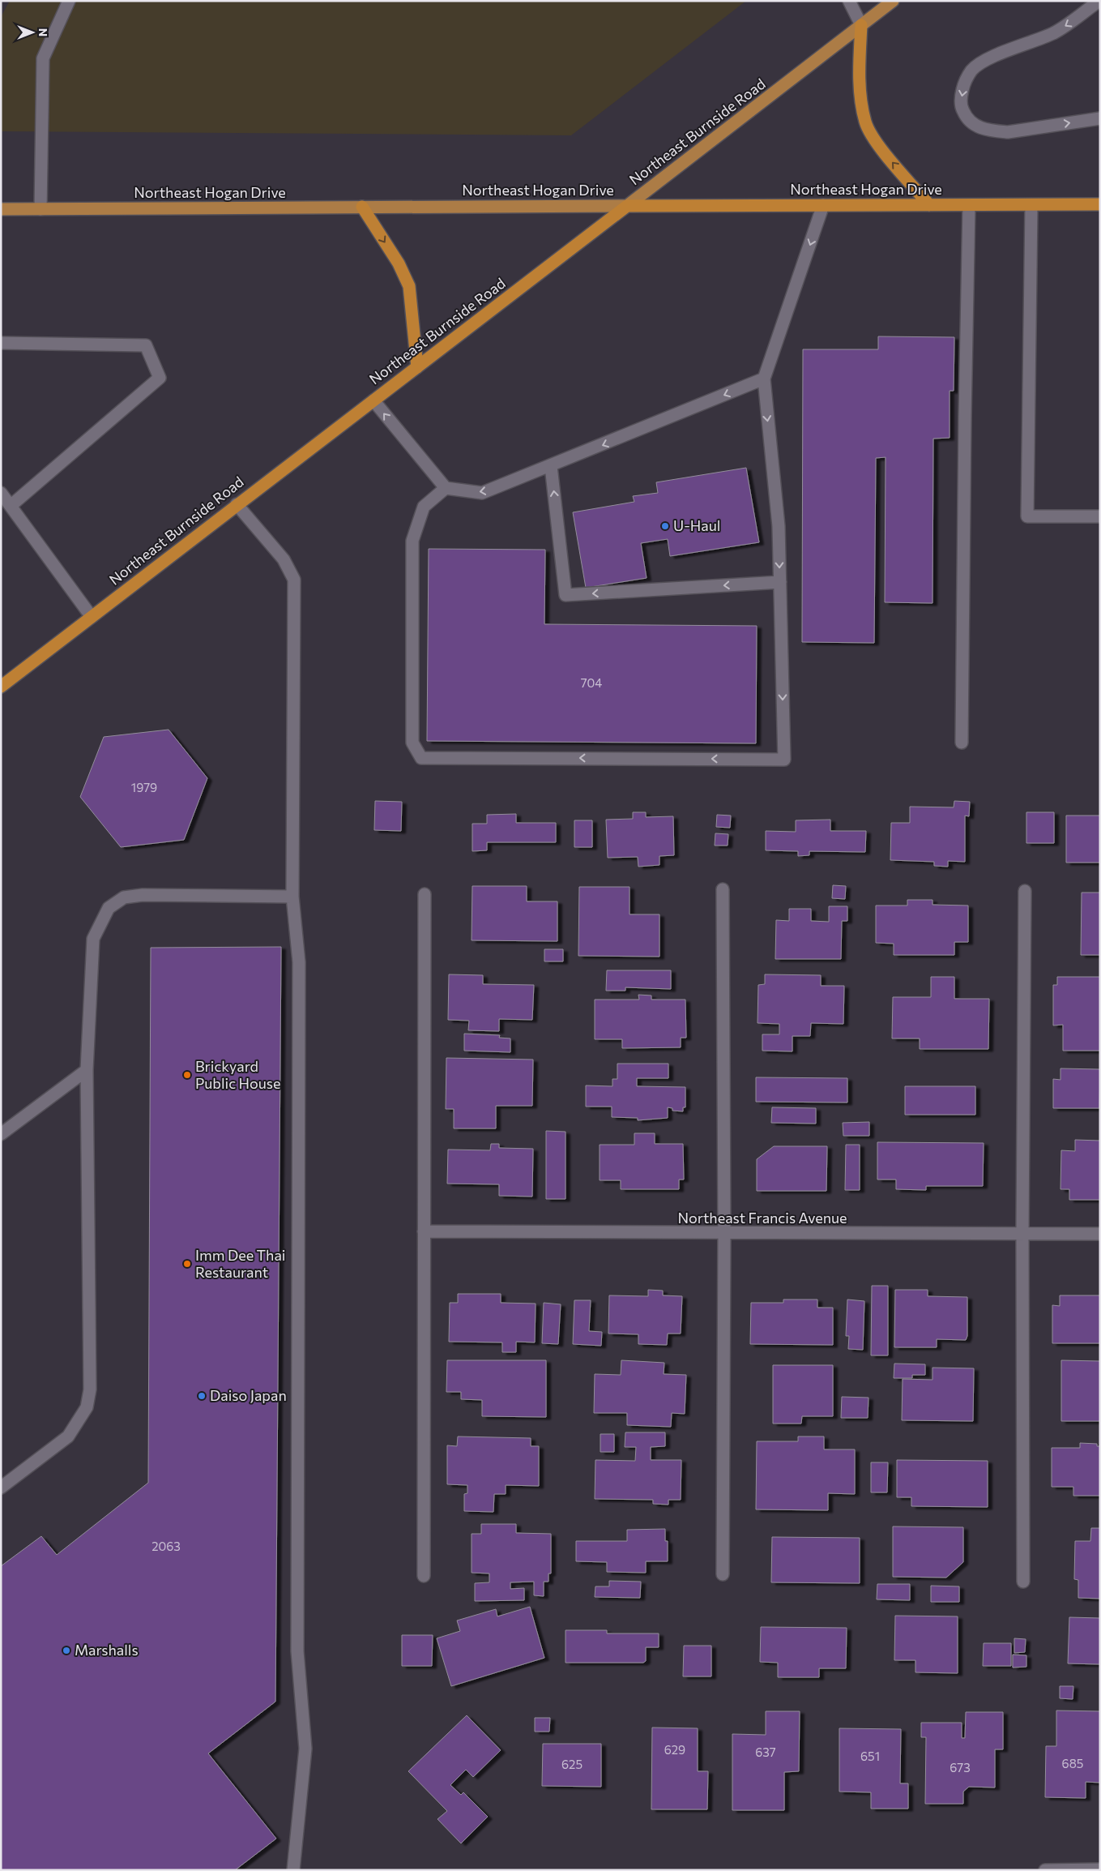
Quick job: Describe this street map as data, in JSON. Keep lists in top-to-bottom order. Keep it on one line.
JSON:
{"streets":{"highway":["Northeast Burnside Road","Northeast Hogan Drive"],"street":["Northeast Francis Avenue"]},"crossings":[["Northeast Burnside Road","Northeast Hogan Drive"]],"places":["U-Haul","Brickyard Public House","Imm Dee Thai Restaurant","Daiso Japan","Marshalls"],"house_numbers":["704","1979","2063","629","637","651","685","625","673"],"north":"right"}
